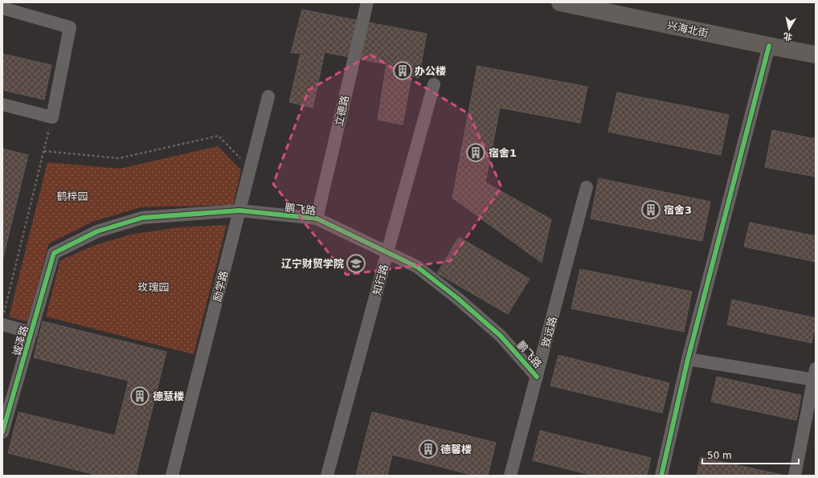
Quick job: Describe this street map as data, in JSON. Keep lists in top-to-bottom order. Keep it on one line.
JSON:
{"streets":{"main road":["兴海北街"],"street":["立德路","鹏飞路","知行路","励学路","致远路","诚泽路"]},"crossings":[["立德路","鹏飞路"],["鹏飞路","知行路"],["鹏飞路","励学路"],["鹏飞路","致远路"],["鹏飞路","诚泽路"]],"parks":["鹤梓园","玫瑰园"],"places":{"building":["办公楼","宿舍1","宿舍3","德慧楼","德馨楼"],"school or university":["辽宁财贸学院"]},"scale_bar":"50 m","north":"bottom"}
